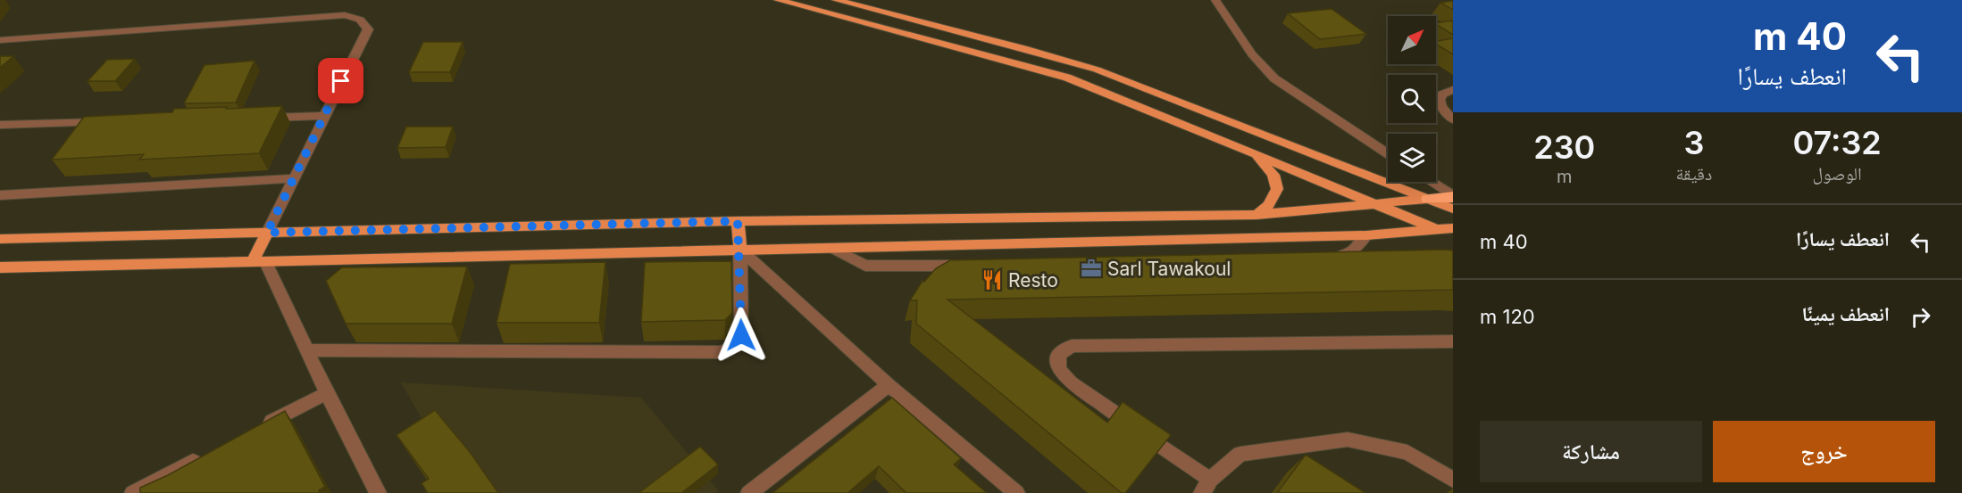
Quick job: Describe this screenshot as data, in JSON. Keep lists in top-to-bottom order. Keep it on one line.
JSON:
{"places":{"office":["Sarl Tawakoul"],"restaurant":["Resto"]},"north":"top right","page":{"turn":["40 m","انعطف يسارًا"],"eta":["07:32","الوصول","3","دقيقة","230","m"],"list":[{"name":"انعطف يسارًا","value":"40 m"},{"name":"انعطف يمينًا","value":"120 m"}],"buttons":["خروج","مشاركة"]}}
